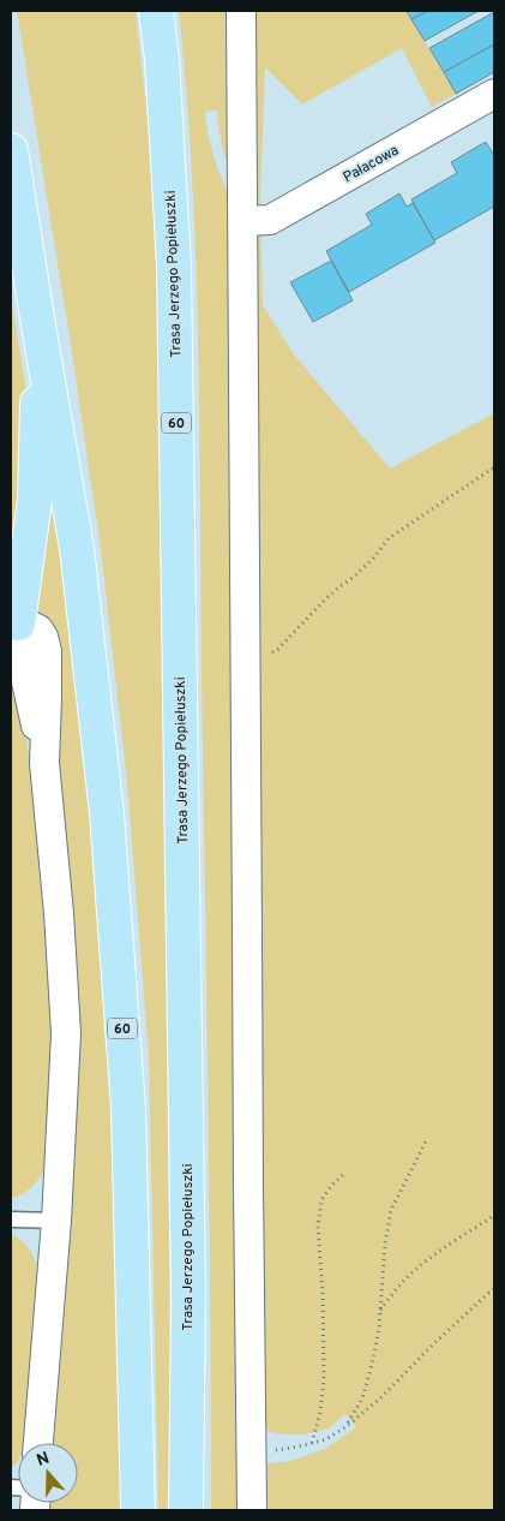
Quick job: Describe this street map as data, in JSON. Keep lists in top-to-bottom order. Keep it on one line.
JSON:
{"streets":{"main road":["Trasa Jerzego Popiełuszki","60"],"street":["Pałacowa"]},"north":"top"}
